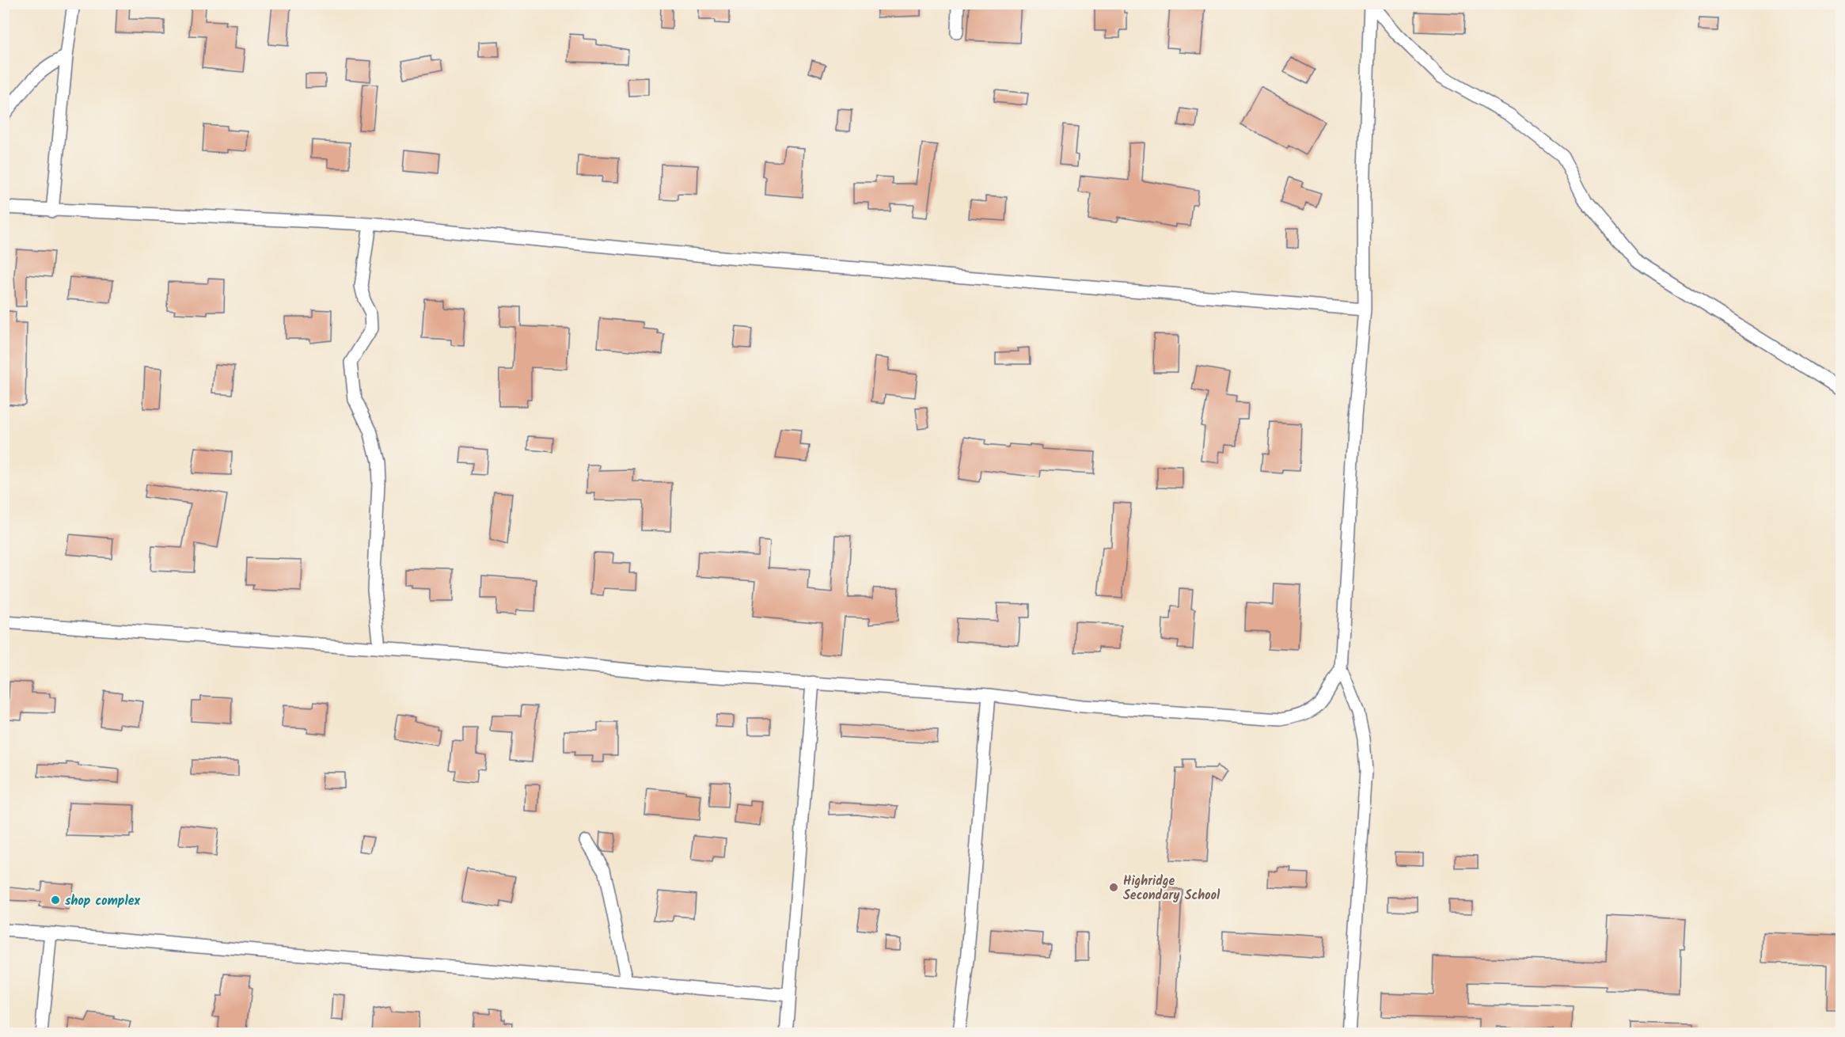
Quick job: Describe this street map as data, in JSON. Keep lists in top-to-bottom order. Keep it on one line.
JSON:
{"places":["Highridge Secondary School","shop complex"]}
